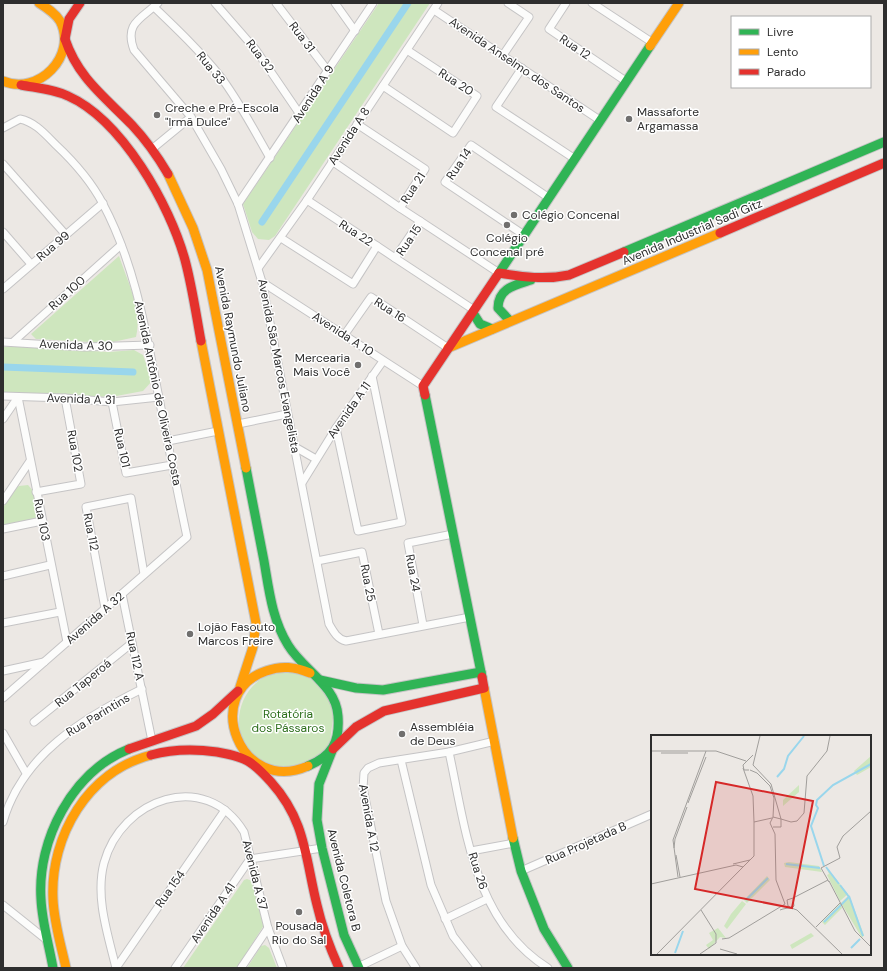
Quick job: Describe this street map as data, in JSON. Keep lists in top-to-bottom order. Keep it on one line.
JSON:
{"streets":{"main road":["Avenida Industrial Sadi Gitz","Avenida Raymundo Juliano","Avenida Coletora B"],"street":["Rua 31","Rua 12","Rua 32","Avenida Anselmo dos Santos","Rua 33","Rua 20","Avenida A 9","Avenida A 8","Rua 14","Rua 21","Rua 22","Rua 15","Rua 99","Rua 100","Rua 16","Avenida A 10","Avenida A 30","Avenida São Marcos Evangelista","Avenida Antônio de Oliveira Costa","Avenida A 31","Avenida A 11","Rua 101","Rua 102","Rua 103","Rua 112","Rua 24","Rua 25","Avenida A 32","Rua 112 A","Rua Taperoá","Rua Parintins","Avenida A 12","Rua Projetada B","Rua 26","Avenida A 37","Rua 154","Avenida A 41"]},"crossings":[["Rua 31","Avenida A 9"],["Rua 32","Avenida A 9"],["Avenida Anselmo dos Santos","Avenida A 8"],["Rua 33","Avenida A 9"],["Rua 33","Avenida São Marcos Evangelista"],["Rua 20","Avenida A 8"],["Avenida A 9","Avenida São Marcos Evangelista"],["Avenida A 8","Rua 21"],["Avenida A 8","Rua 22"],["Avenida A 8","Avenida São Marcos Evangelista"],["Avenida Industrial Sadi Gitz","Rua 15"],["Avenida Industrial Sadi Gitz","Rua 16"],["Rua 99","Avenida Antônio de Oliveira Costa"],["Rua 100","Avenida A 30"],["Rua 100","Avenida Antônio de Oliveira Costa"],["Rua 16","Avenida A 10"],["Avenida A 10","Avenida São Marcos Evangelista"],["Avenida A 10","Avenida A 11"],["Avenida Raymundo Juliano","Avenida Coletora B"],["Avenida A 30","Avenida Antônio de Oliveira Costa"],["Avenida São Marcos Evangelista","Avenida A 11"],["Avenida São Marcos Evangelista","Rua 24"],["Avenida São Marcos Evangelista","Rua 25"],["Avenida Antônio de Oliveira Costa","Avenida A 31"],["Avenida Antônio de Oliveira Costa","Rua 101"],["Avenida Antônio de Oliveira Costa","Avenida A 32"],["Avenida A 31","Rua 101"],["Avenida A 31","Rua 102"],["Avenida A 31","Rua 103"],["Rua 102","Rua 103"],["Rua 103","Avenida A 32"],["Rua 112","Avenida A 32"],["Avenida A 32","Rua 112 A"],["Rua 112 A","Rua Taperoá"],["Rua 112 A","Rua Parintins"],["Avenida A 12","Rua 26"],["Avenida A 37","Rua 154"],["Avenida A 37","Avenida A 41"]],"parks":["Rotatória dos Pássaros"],"places":["Creche e Pré-Escola \"Irmã Dulce\"","Massaforte Argamassa","Colégio Concenal","Colégio Concenal pré","Mercearia Mais Você","Lojão Fasouto Marcos Freire","Assembléia de Deus","Pousada Rio do Sal"],"legend":["Livre","Lento","Parado"]}
